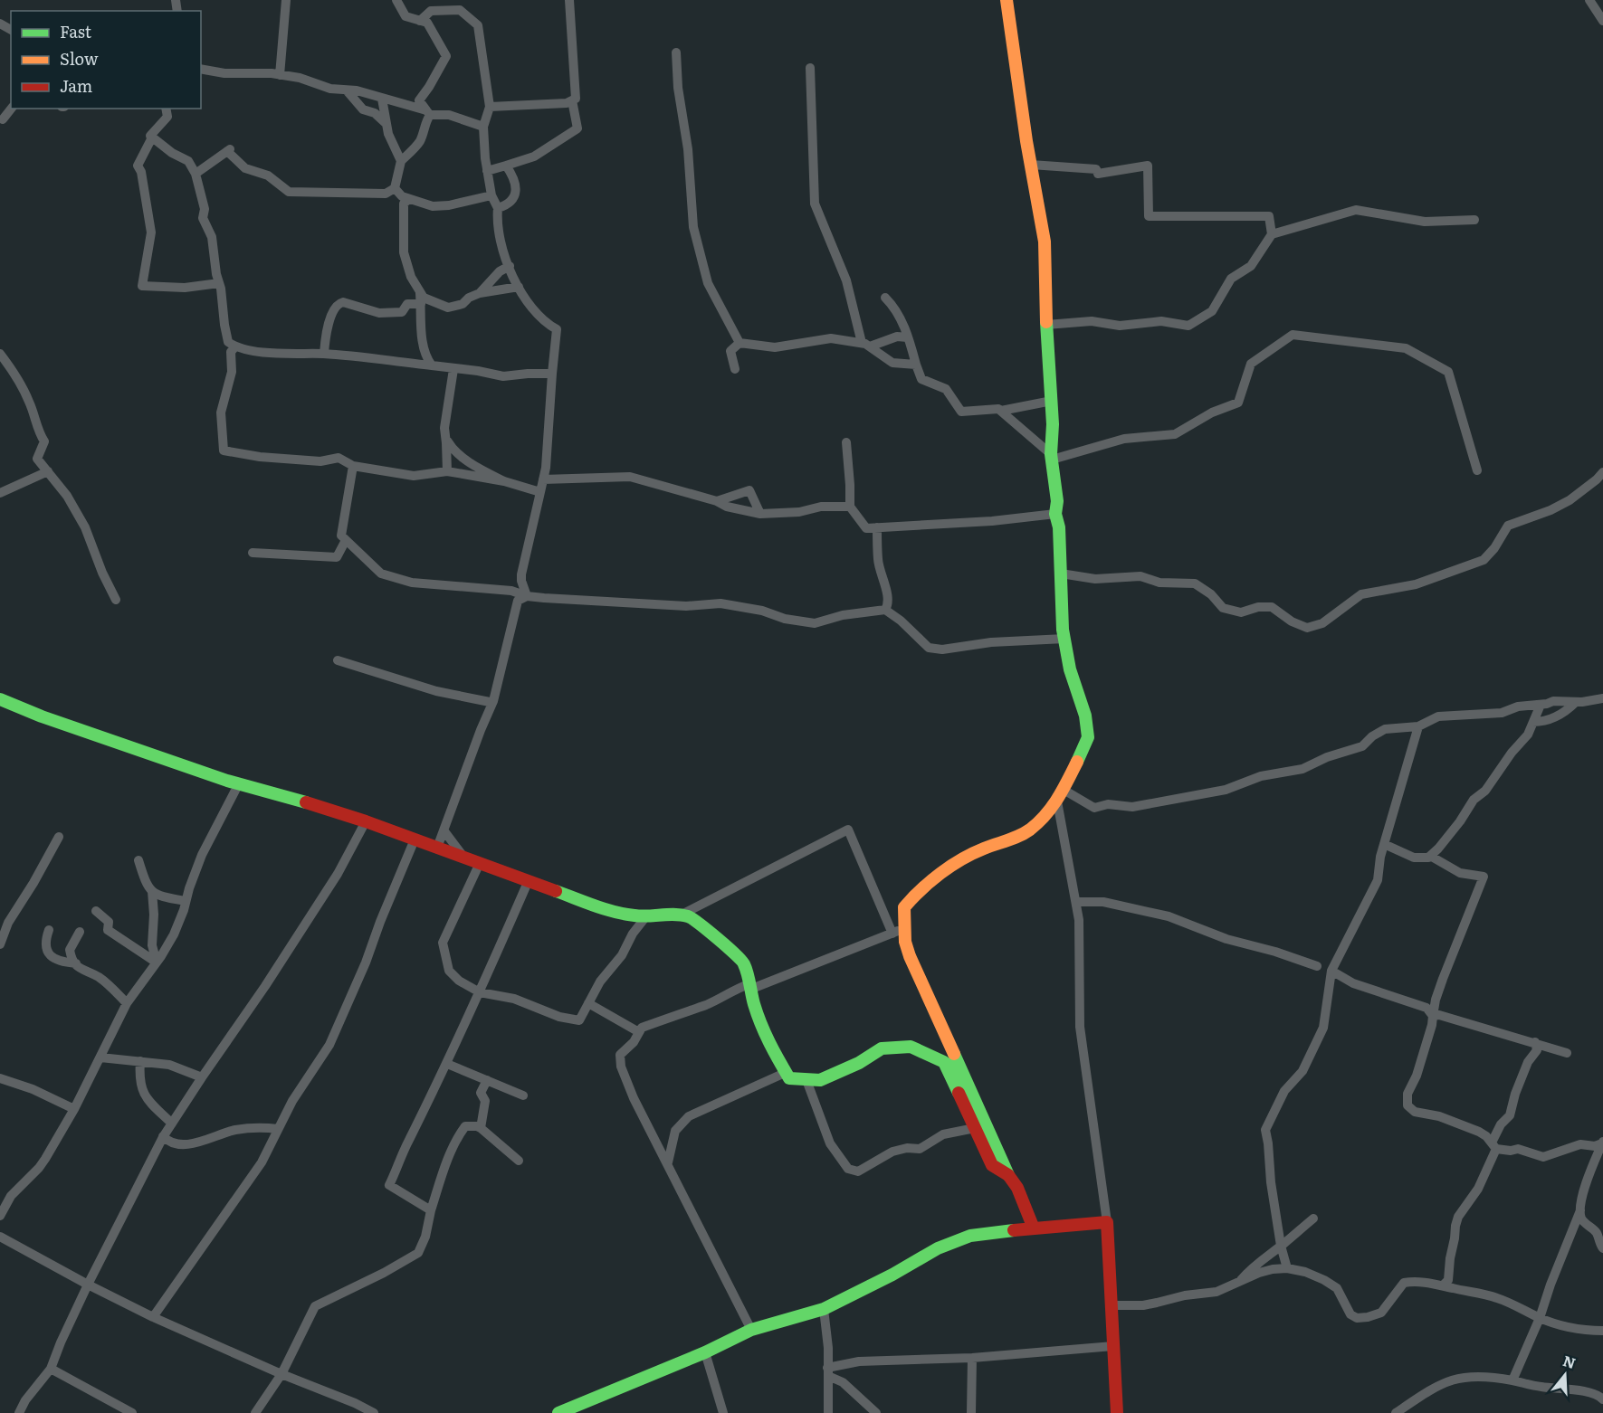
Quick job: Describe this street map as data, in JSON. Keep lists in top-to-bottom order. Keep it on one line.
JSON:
{"legend":["Fast","Slow","Jam"],"north":"top"}
